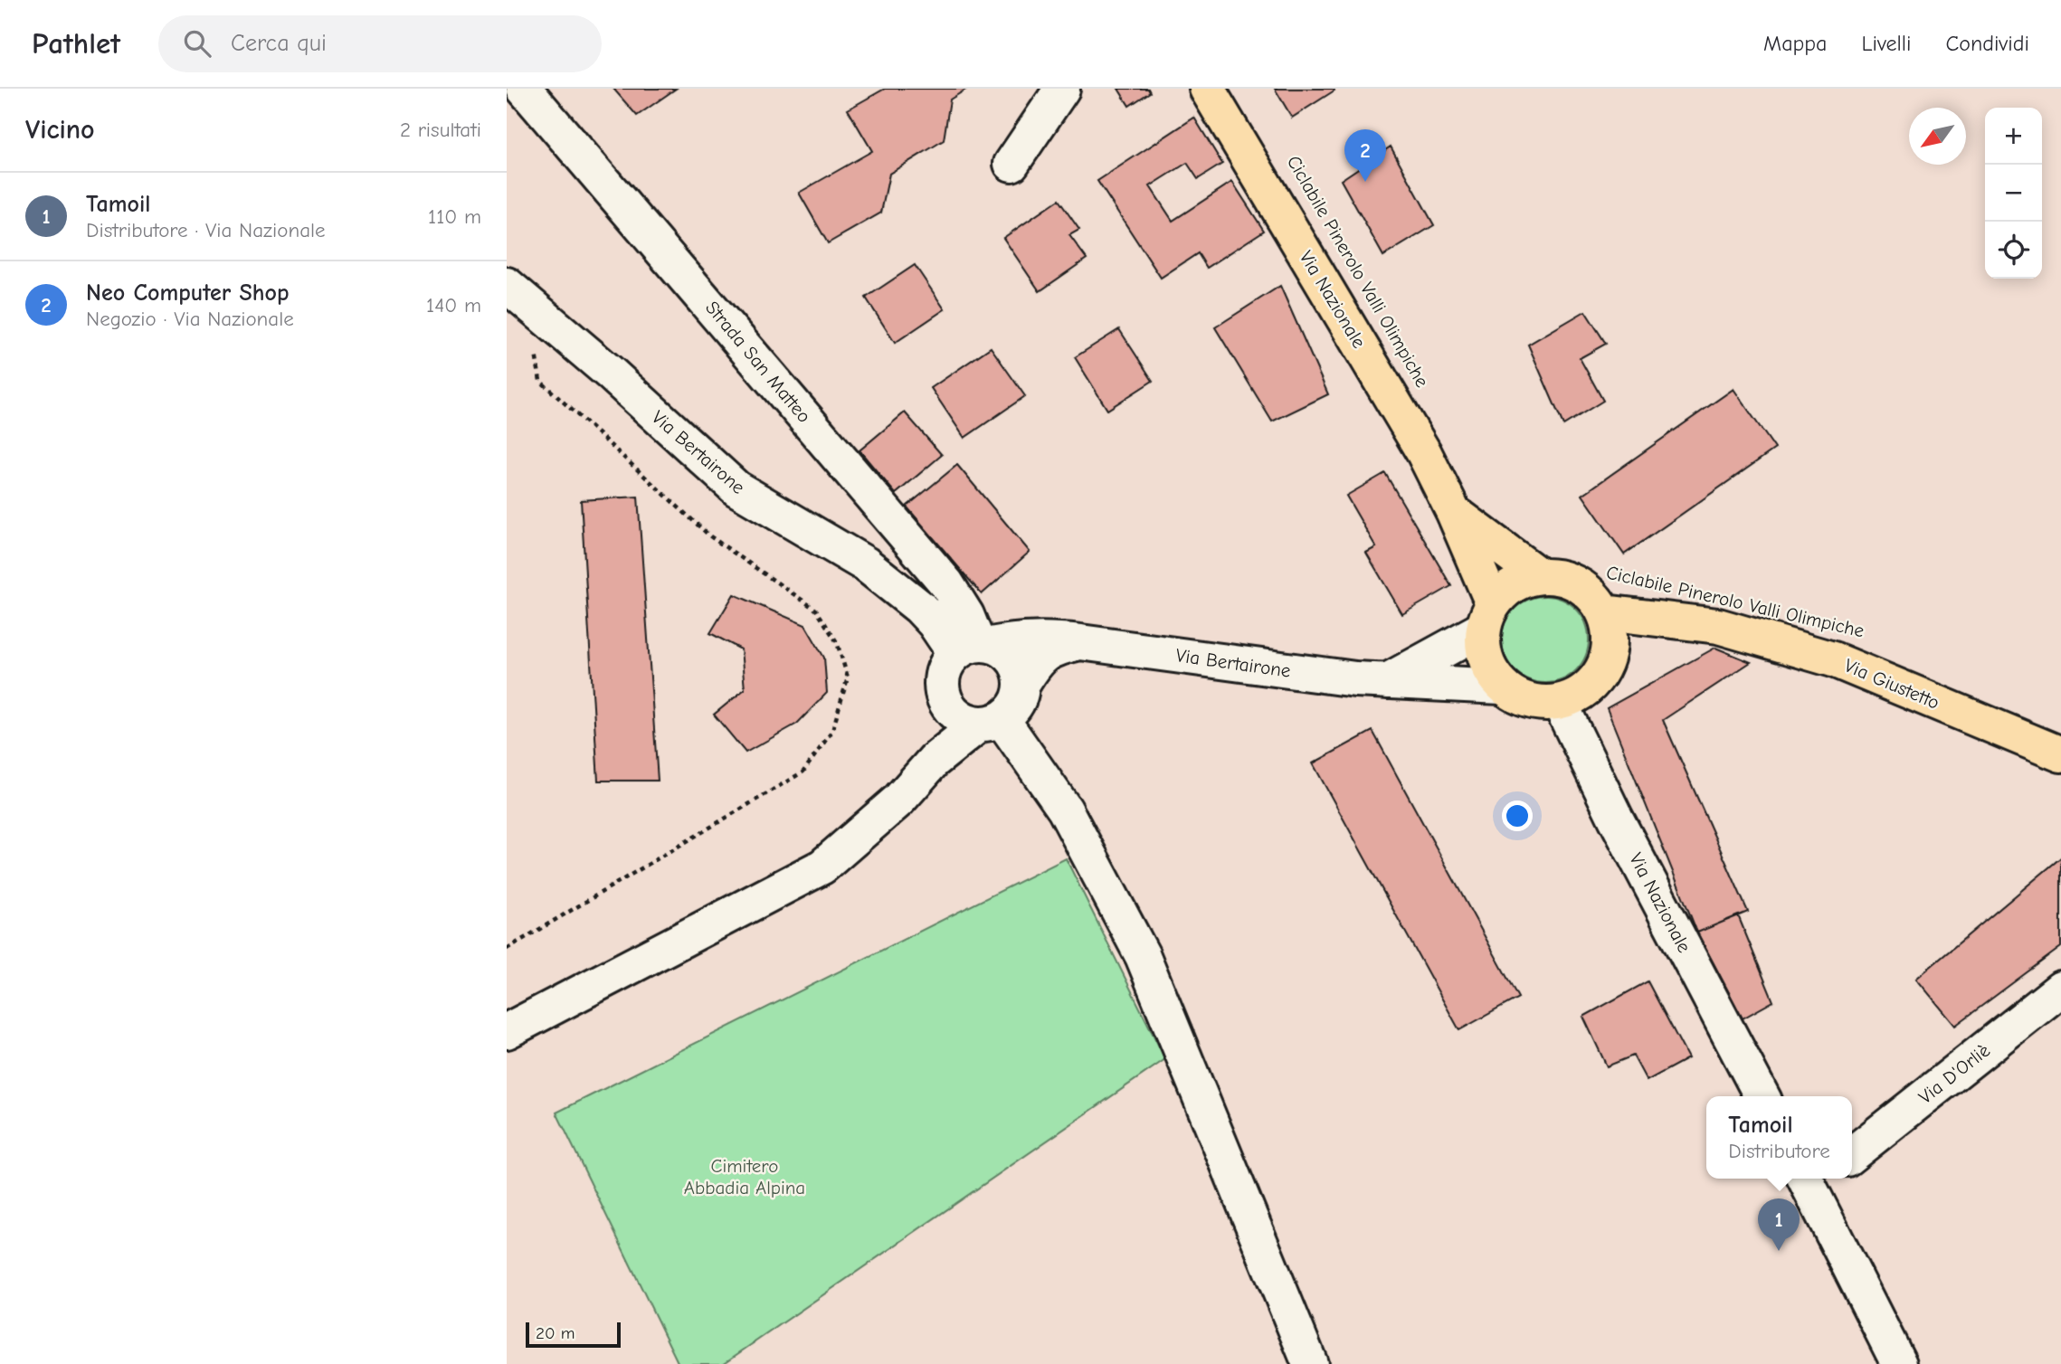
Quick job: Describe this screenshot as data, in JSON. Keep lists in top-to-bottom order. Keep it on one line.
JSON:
{"streets":{"main road":["Via Nazionale","Via Giustetto"],"street":["Strada San Matteo","Via Bertairone","Via D'Orliè"],"path":["Ciclabile Pinerolo Valli Olimpiche"]},"crossings":[["Ciclabile Pinerolo Valli Olimpiche","Via Nazionale"],["Ciclabile Pinerolo Valli Olimpiche","Via Giustetto"],["Via Nazionale","Via Bertairone"],["Via Nazionale","Via Giustetto"],["Strada San Matteo","Via Bertairone"]],"parks":["Cimitero Abbadia Alpina"],"scale_bar":"20 m","north":"bottom left","page":{"header":"Pathlet","search":"Cerca qui","nav":["Mappa","Livelli","Condividi"],"heading":["Vicino","2 risultati"],"map_buttons":["+","−"],"pins":["2","1"],"list":[{"mark":"1","name":"Tamoil","note":"Distributore · Via Nazionale","value":"110 m"},{"mark":"2","name":"Neo Computer Shop","note":"Negozio · Via Nazionale","value":"140 m"}],"popup":["Tamoil","Distributore"],"scale":"20 m"}}
